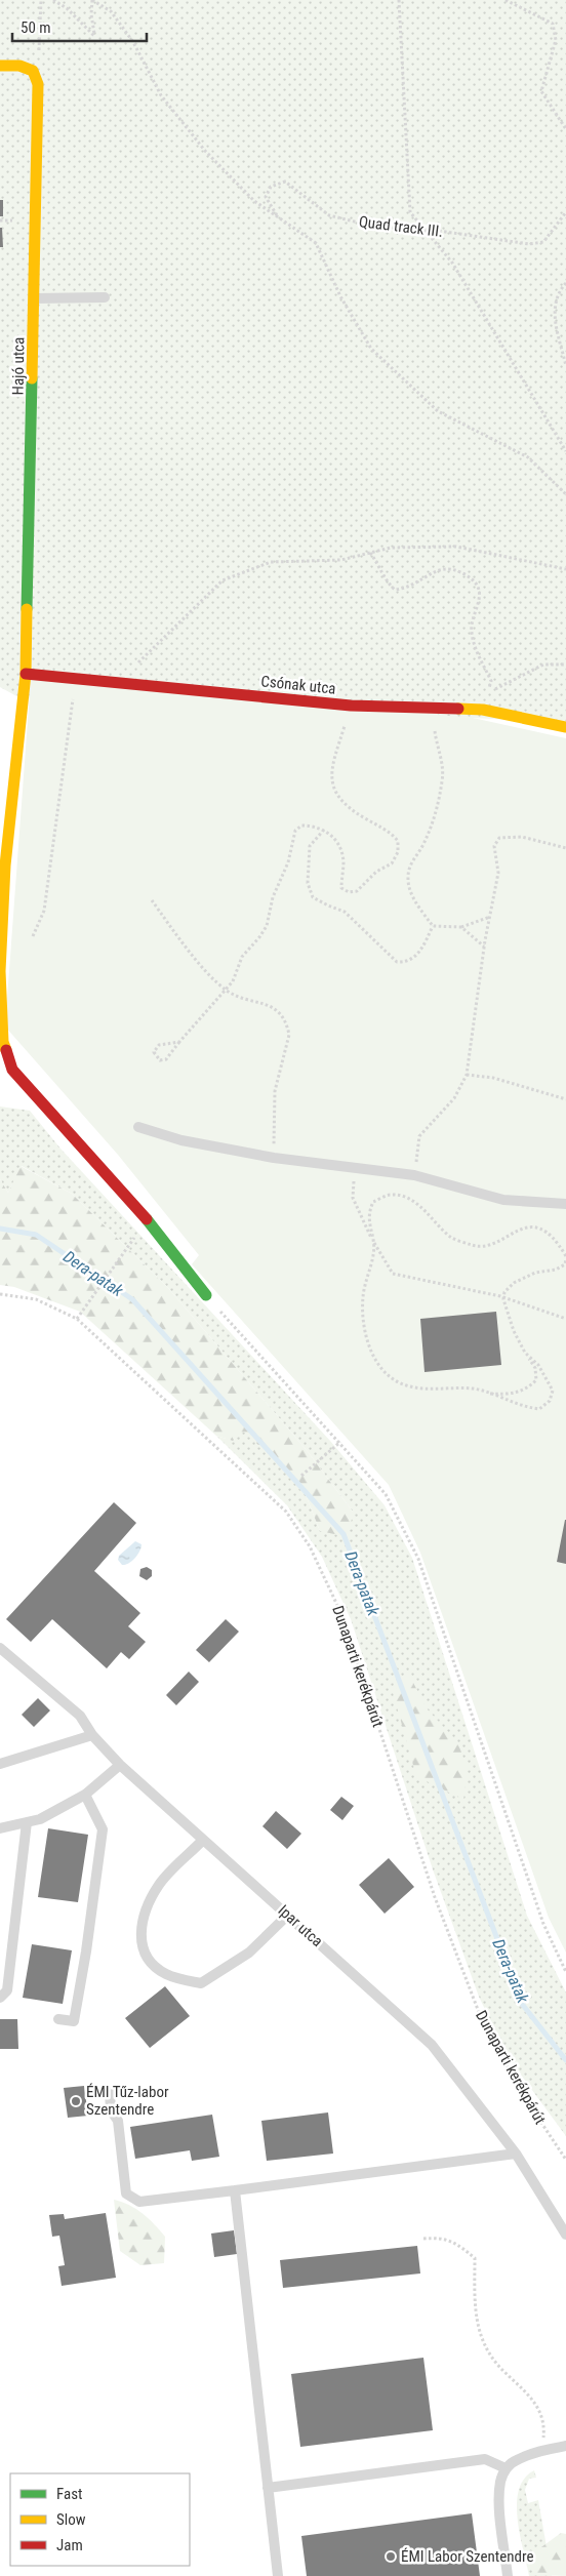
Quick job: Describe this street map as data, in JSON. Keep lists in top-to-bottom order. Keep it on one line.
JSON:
{"streets":{"street":["Hajó utca","Csónak utca"],"lane":["Ipar utca"],"path":["Quad track III.","Dunaparti kerékpárút"]},"crossings":[["Hajó utca","Csónak utca"]],"water":["Dera-patak"],"places":["ÉMI Tűz-labor Szentendre","ÉMI Labor Szentendre"],"legend":["Fast","Slow","Jam"],"scale_bar":"50 m"}
